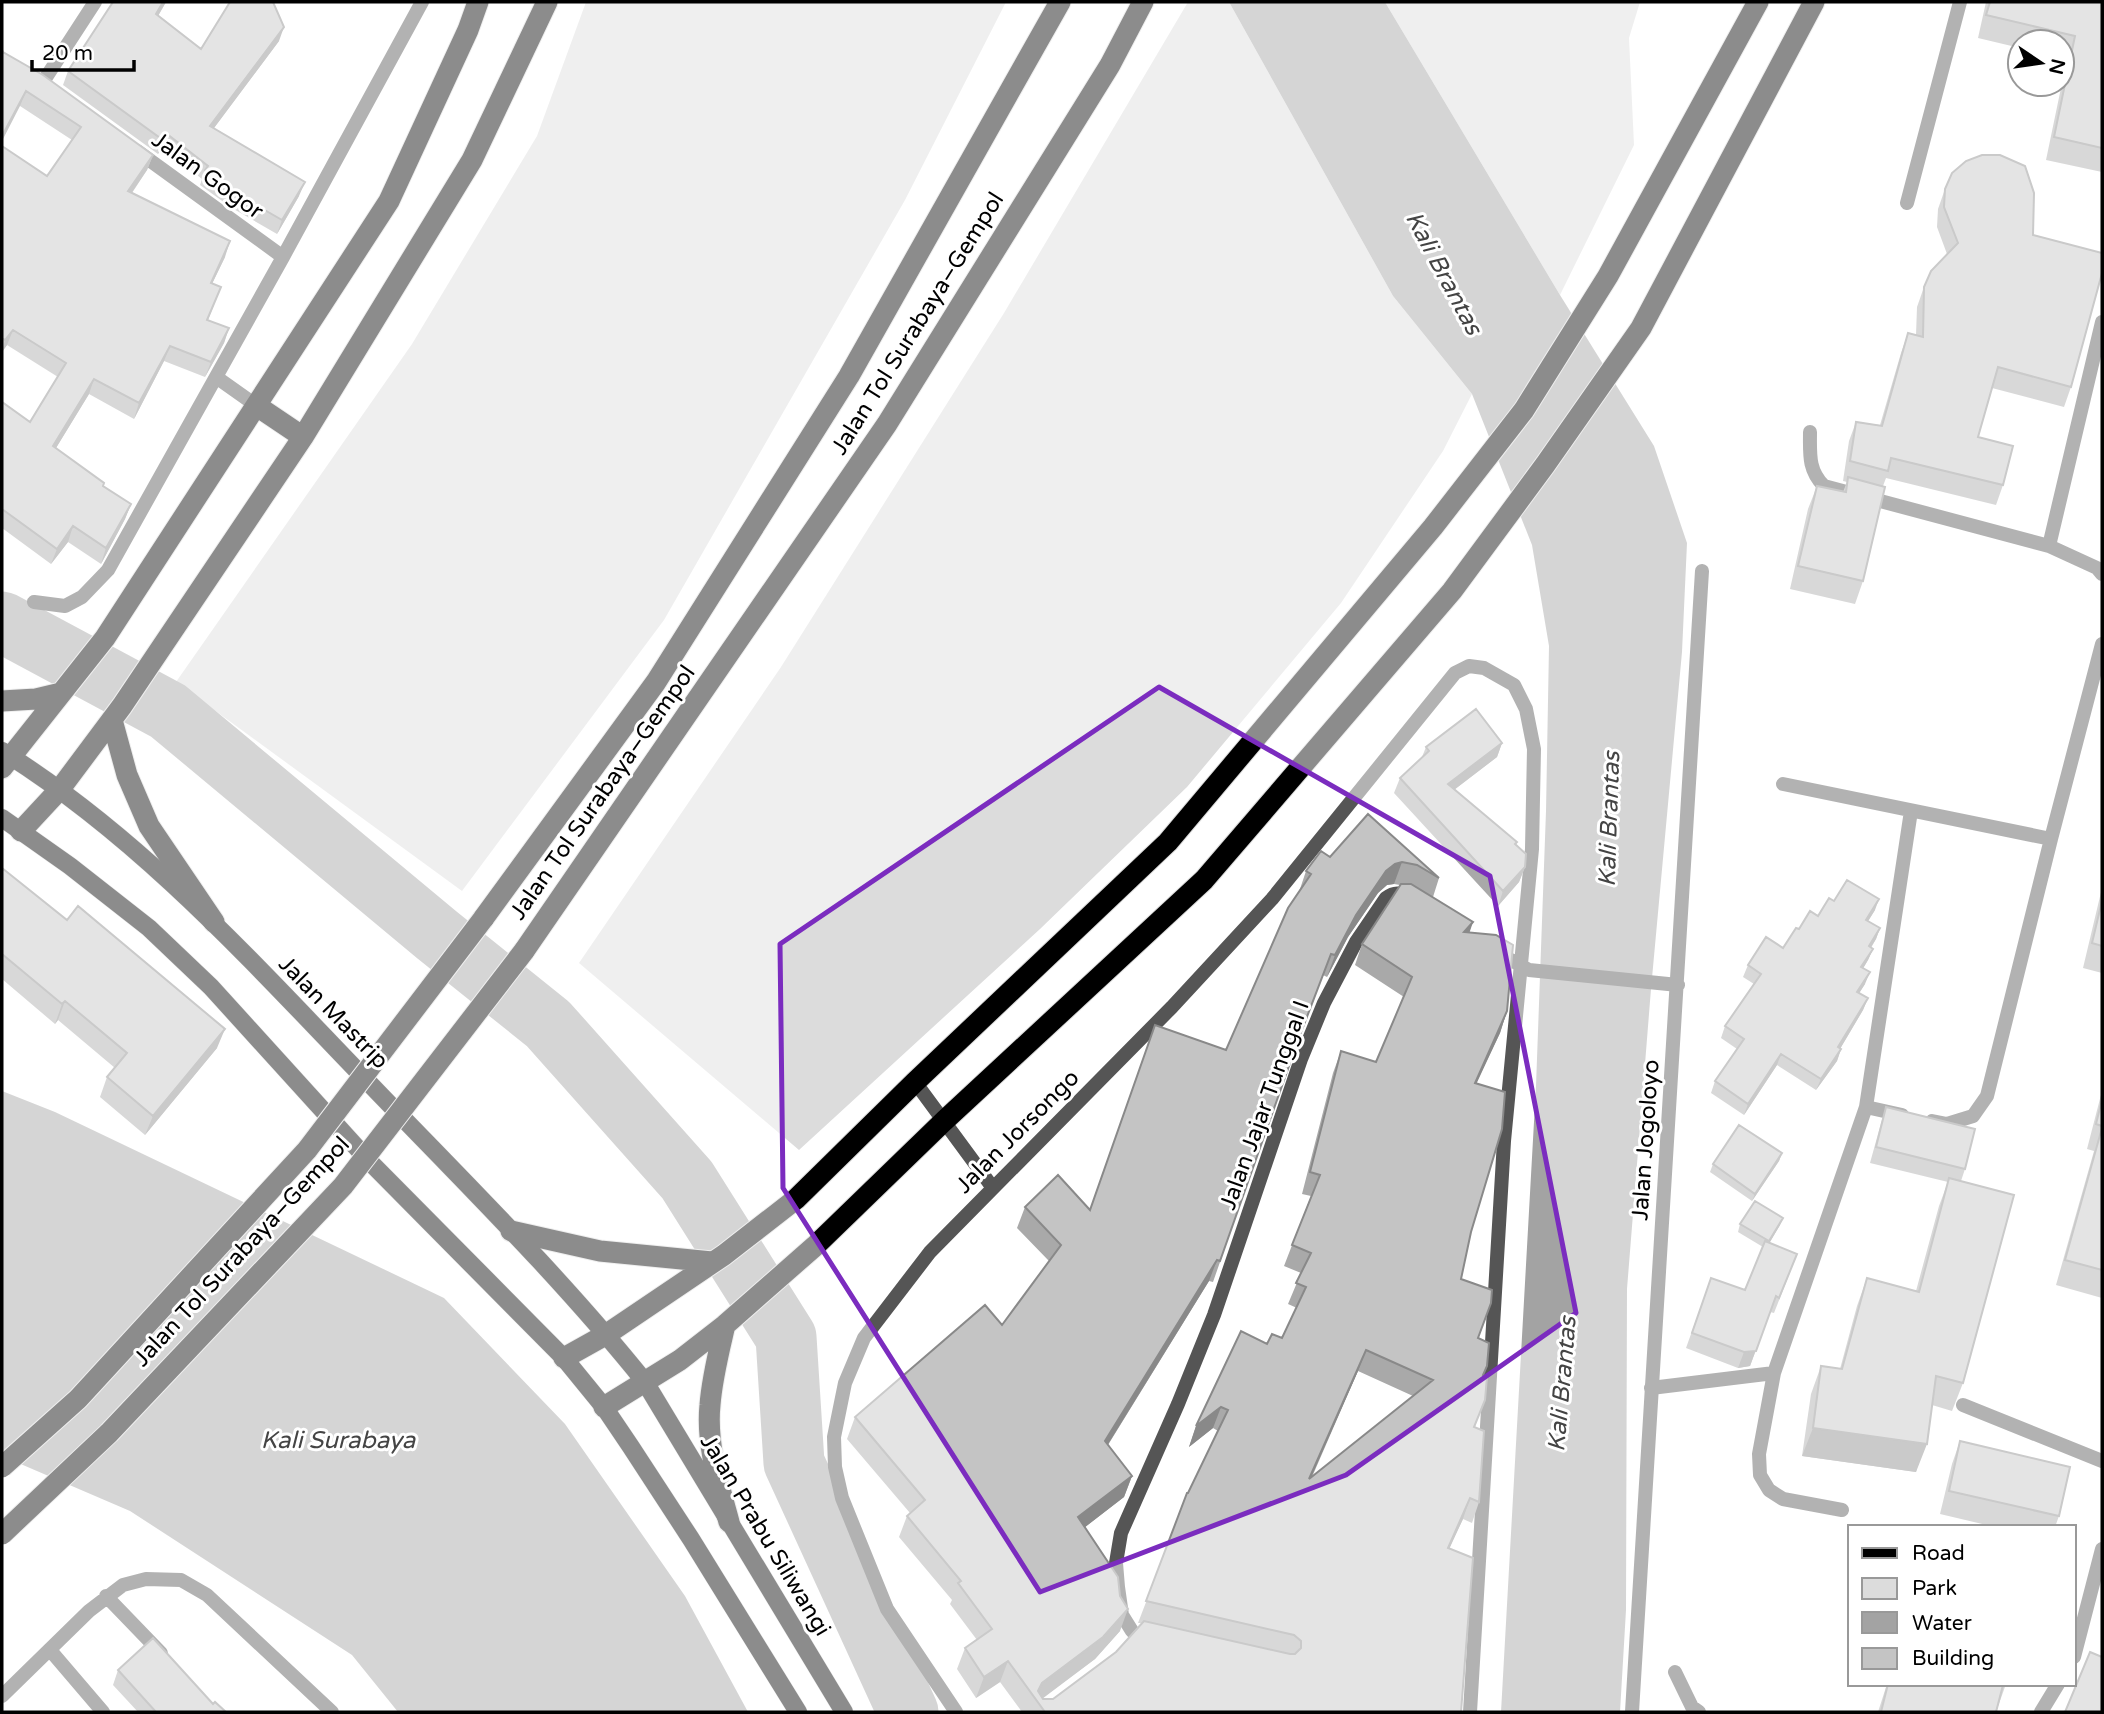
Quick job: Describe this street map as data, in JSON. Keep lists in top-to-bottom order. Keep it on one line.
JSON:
{"streets":{"highway":["Jalan Tol Surabaya–Gempol"],"main road":["Jalan Mastrip","Jalan Prabu Siliwangi"],"street":["Jalan Gogor","Jalan Jajar Tunggal I","Jalan Jorsongo","Jalan Jogoloyo"]},"crossings":[["Jalan Mastrip","Jalan Prabu Siliwangi"]],"water":["Kali Brantas","Kali Surabaya"],"legend":["Road","Park","Water","Building"],"scale_bar":"20 m","north":"right"}
